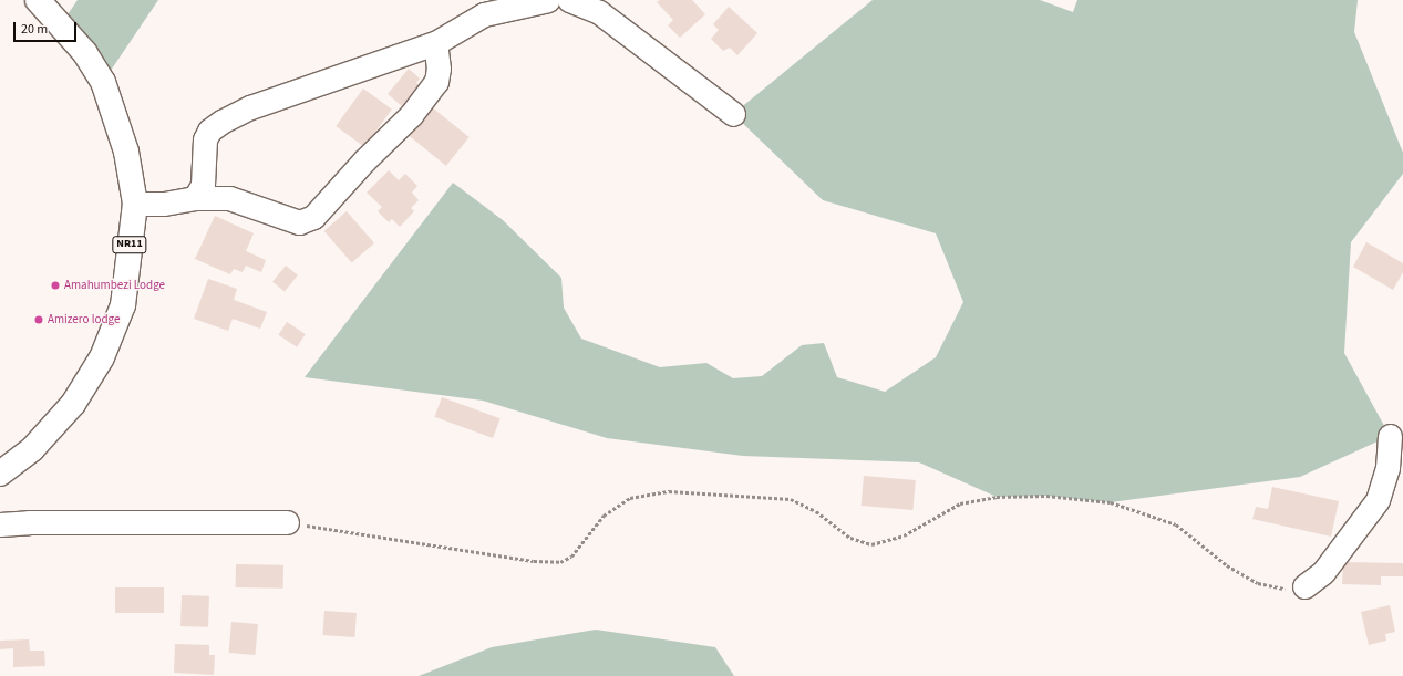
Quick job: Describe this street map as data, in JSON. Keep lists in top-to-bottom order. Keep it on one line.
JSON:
{"streets":{"highway":["NR11"]},"places":["Amahumbezi Lodge","Amizero lodge"],"scale_bar":"20 m"}
